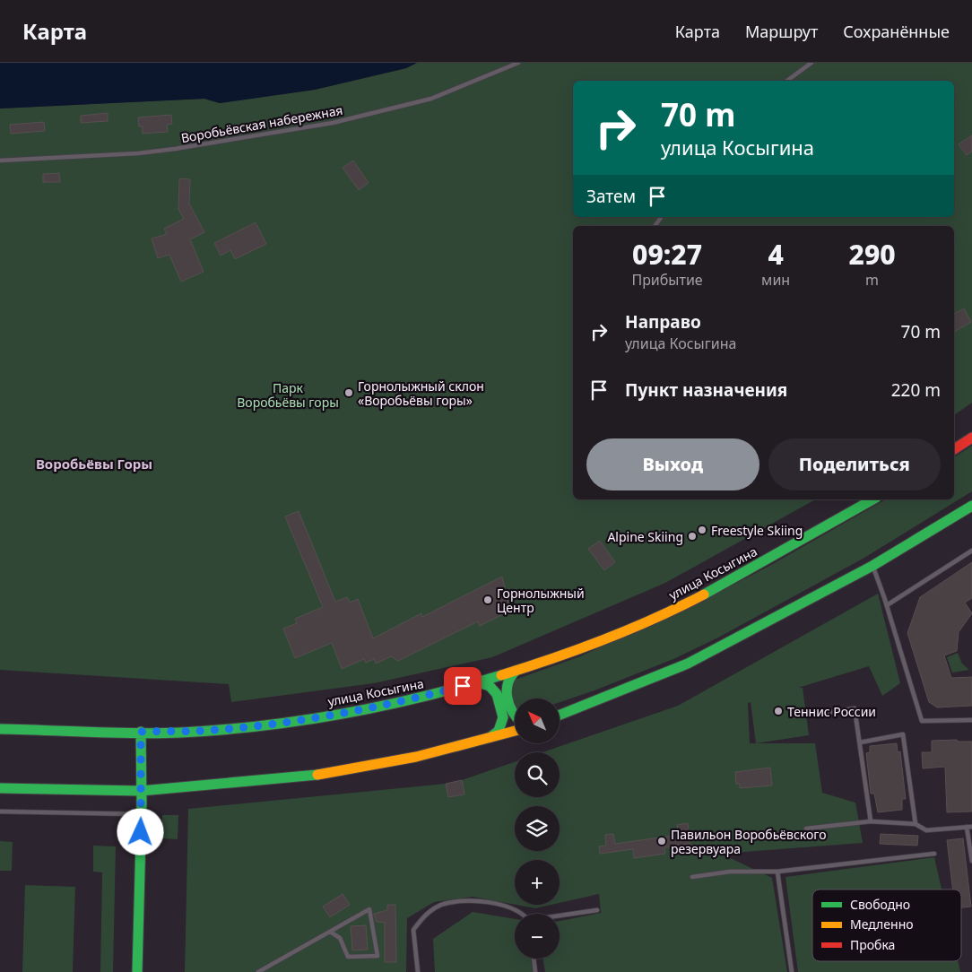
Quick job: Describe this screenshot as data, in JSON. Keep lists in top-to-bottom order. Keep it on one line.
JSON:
{"streets":{"main road":["улица Косыгина"],"lane":["Воробьёвская набережная"]},"districts":["Воробьёвы Горы"],"parks":["Парк Воробьёвы горы"],"places":["Горнолыжный склон «Воробьёвы горы»","Freestyle Skiing","Alpine Skiing","Горнолыжный Центр","Теннис России","Павильон Воробьёвского резервуара"],"legend":["Свободно","Медленно","Пробка"],"north":"top left","page":{"header":"Карта","nav":["Карта","Маршрут","Сохранённые"],"turn":["70 m","улица Косыгина"],"then":"Затем","eta":["09:27","Прибытие","4","мин","290","m"],"list":[{"name":"Направо","note":"улица Косыгина","value":"70 m"},{"name":"Пункт назначения","value":"220 m"}],"buttons":["Выход","Поделиться"],"map_buttons":["+","−"]}}
